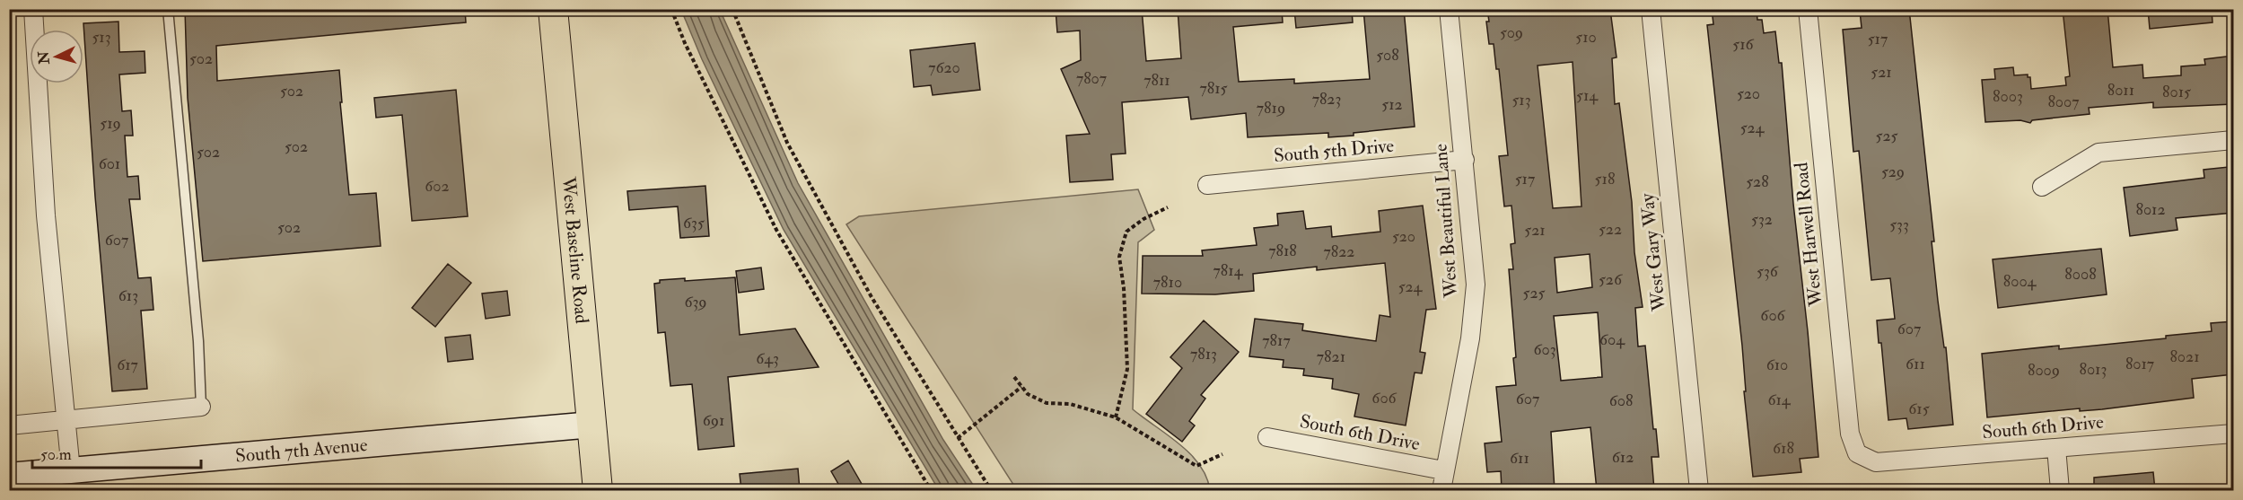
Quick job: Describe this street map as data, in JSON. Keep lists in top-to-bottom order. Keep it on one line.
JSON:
{"streets":{"main road":["West Baseline Road","South 7th Avenue"],"street":["South 5th Drive","West Beautiful Lane","West Harwell Road","West Gary Way","South 6th Drive"]},"crossings":[["South 5th Drive","West Beautiful Lane"],["West Beautiful Lane","South 6th Drive"],["West Harwell Road","South 6th Drive"],["West Baseline Road","South 7th Avenue"]],"house_numbers":["509","513","510","517","516","508","502","7620","521","7807","7811","7815","8011","502","8015","520","514","8003","7823","513","8007","512","7819","519","524","525","502","502","601","529","517","518","528","602","8012","532","635","533","502","522","521","520","607","7818","7822","7814","536","8008","526","8004","7810","524","525","613","639","606","607","604","7817","603","7813","7821","8021","643","611","8017","617","610","8013","8009","606","607","614","608","615","691","618","612","611"],"scale_bar":"50 m","north":"left"}
